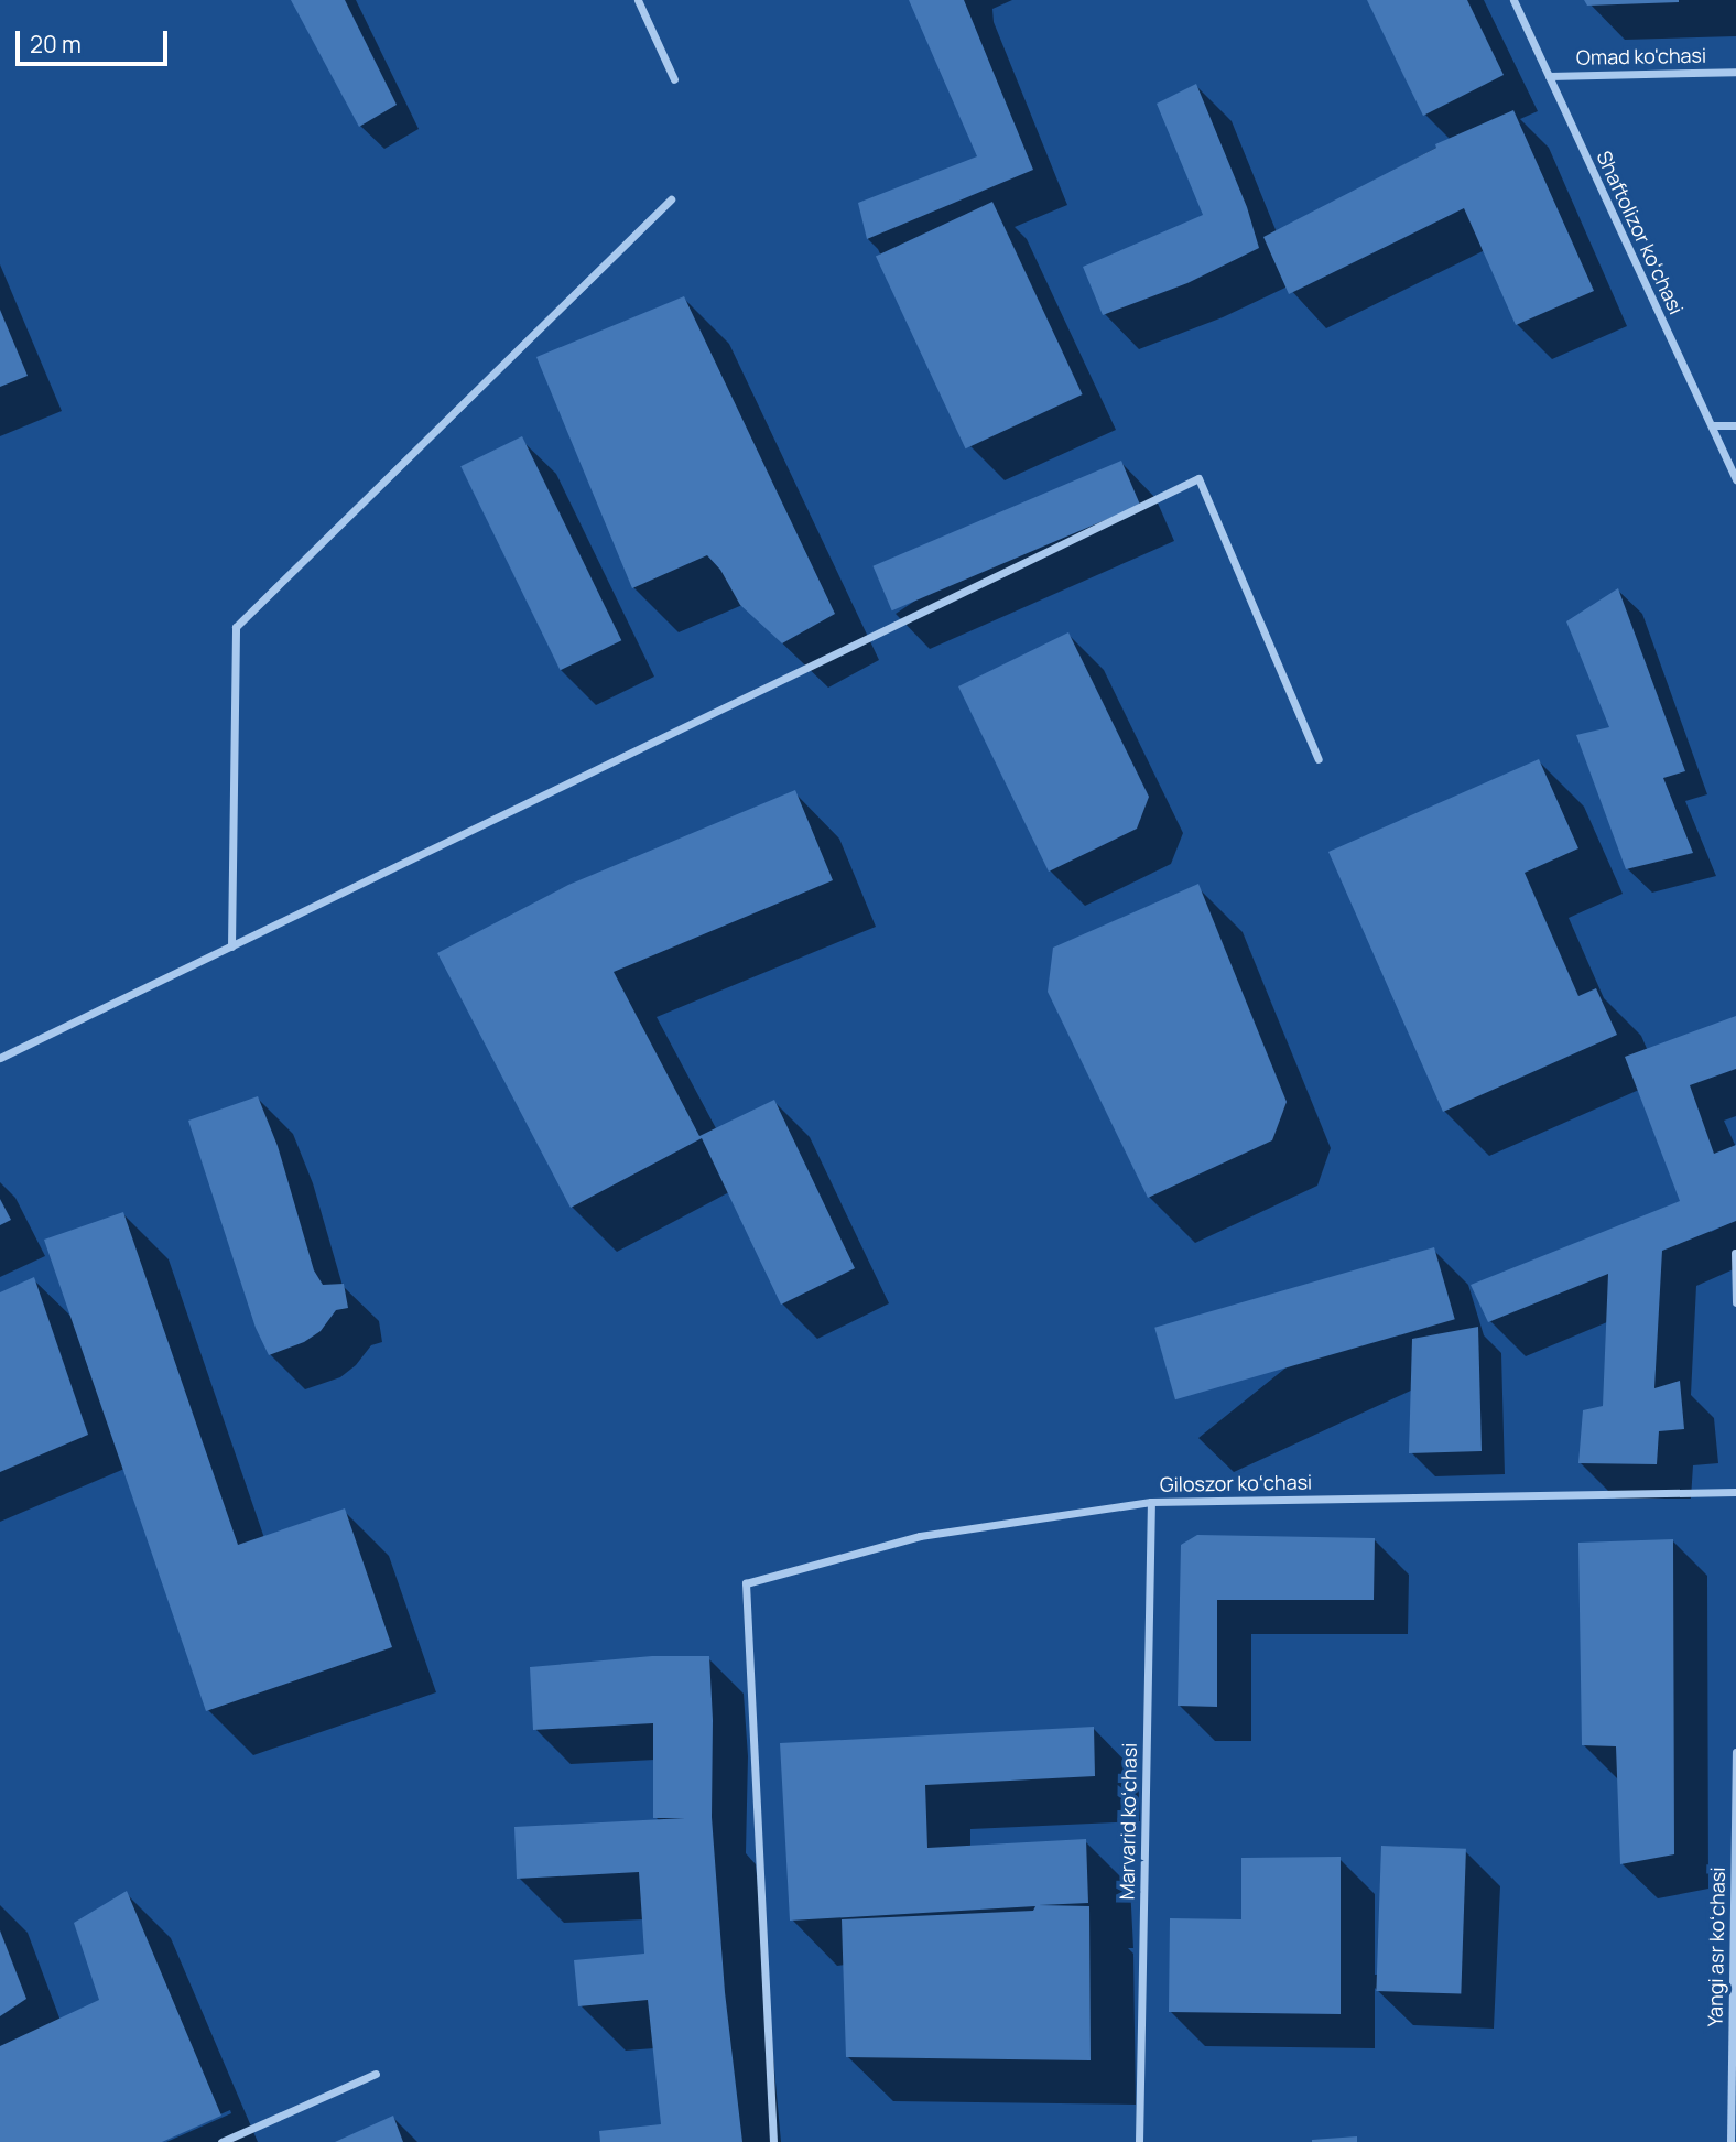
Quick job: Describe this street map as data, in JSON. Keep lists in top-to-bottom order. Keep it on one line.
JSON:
{"streets":{"street":["Omad ko'chasi","Shaftolizor koʻchasi","Giloszor koʻchasi","Marvarid koʻchasi","Yangi asr koʻchasi"]},"crossings":[["Omad ko'chasi","Shaftolizor koʻchasi"],["Giloszor koʻchasi","Marvarid koʻchasi"]],"scale_bar":"20 m"}
